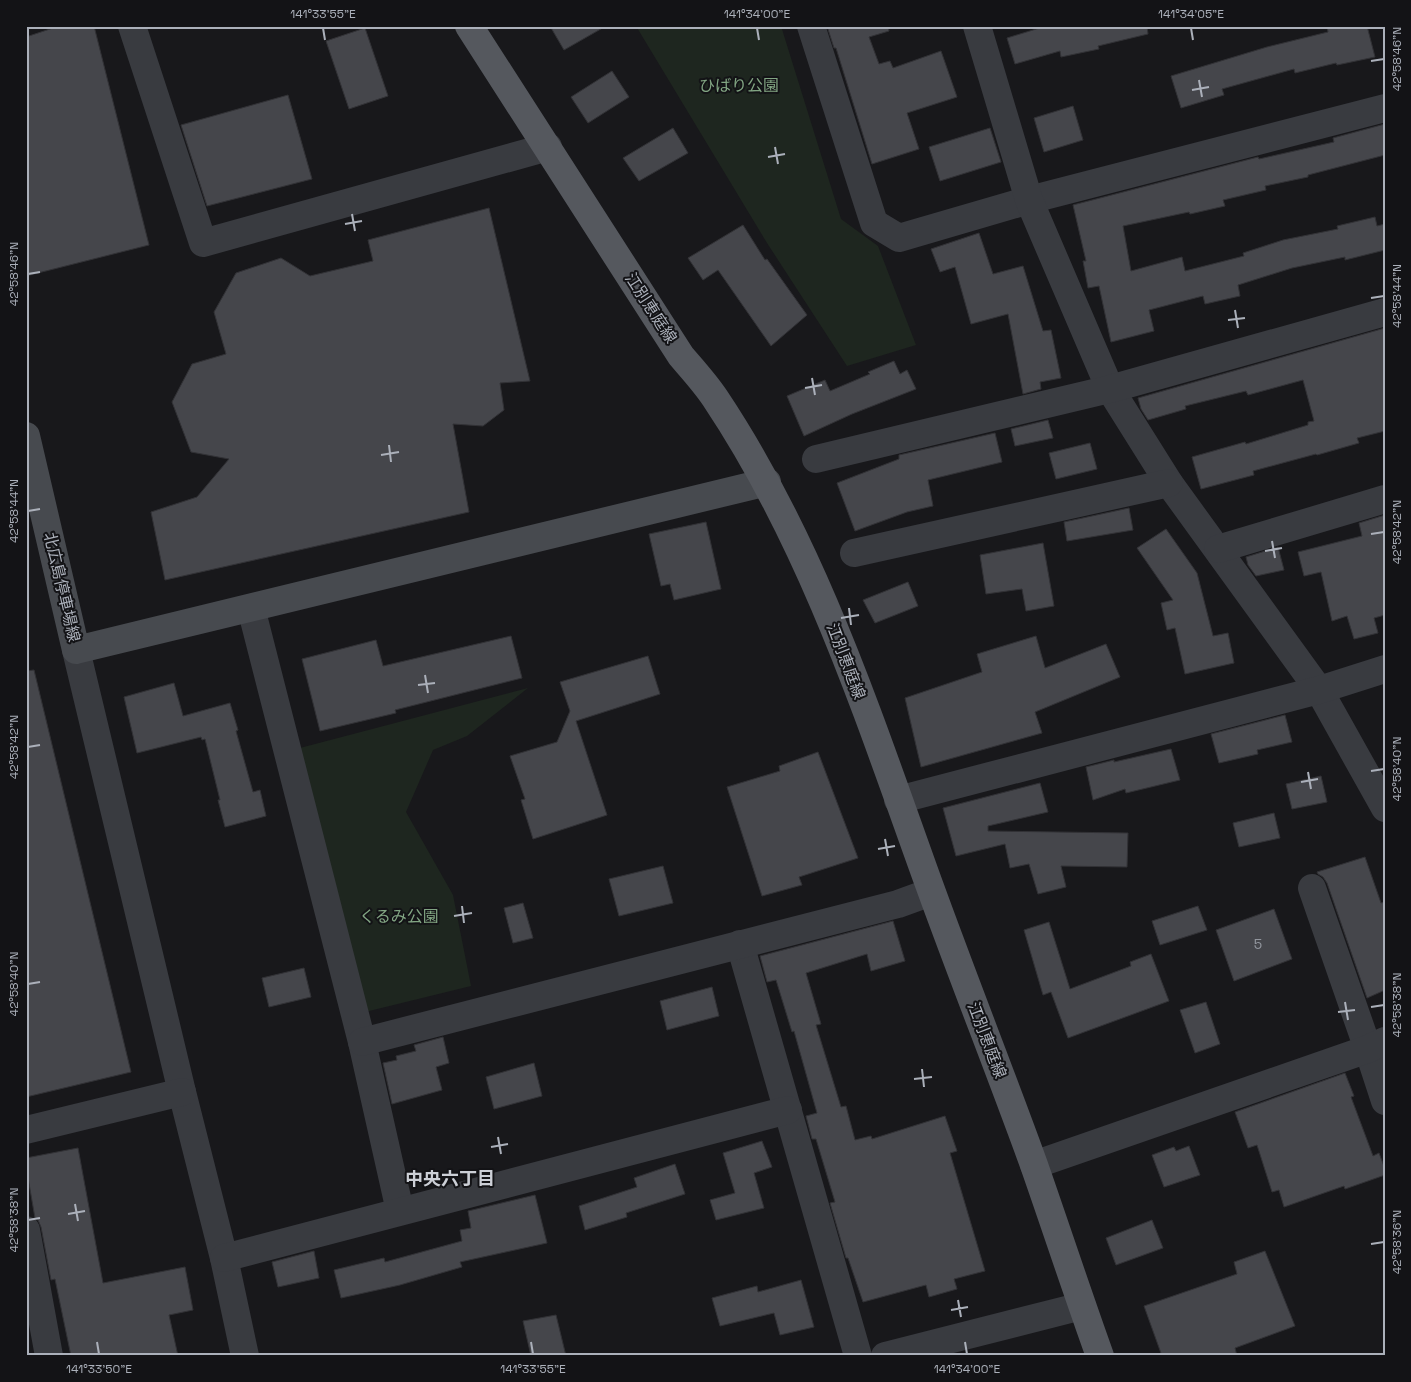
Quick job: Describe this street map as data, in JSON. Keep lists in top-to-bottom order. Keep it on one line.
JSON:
{"streets":{"main road":["江別恵庭線"],"street":["北広島停車場線"]},"districts":["中央六丁目"],"parks":["ひばり公園","くるみ公園"],"house_numbers":["5"],"coordinates":["141°33'55\"E","141°34'00\"E","141°34'05\"E","42°58'46\"N","42°58'44\"N","42°58'42\"N","42°58'40\"N","42°58'38\"N","42°58'36\"N","141°33'50\"E"]}
